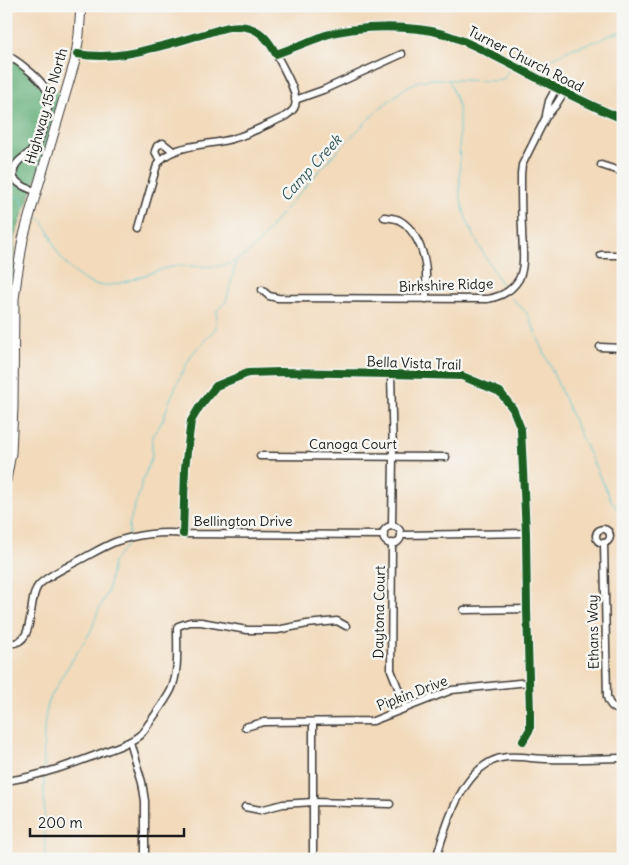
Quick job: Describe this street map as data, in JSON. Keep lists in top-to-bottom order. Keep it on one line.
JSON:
{"streets":{"main road":["Highway 155 North"],"street":["Turner Church Road","Birkshire Ridge","Bella Vista Trail","Canoga Court","Bellington Drive","Daytona Court","Ethans Way","Pipkin Drive"]},"crossings":[["Turner Church Road","Birkshire Ridge"],["Bella Vista Trail","Bellington Drive"],["Bella Vista Trail","Pipkin Drive"],["Bellington Drive","Daytona Court"],["Daytona Court","Pipkin Drive"]],"water":["Camp Creek"],"scale_bar":"200 m"}
